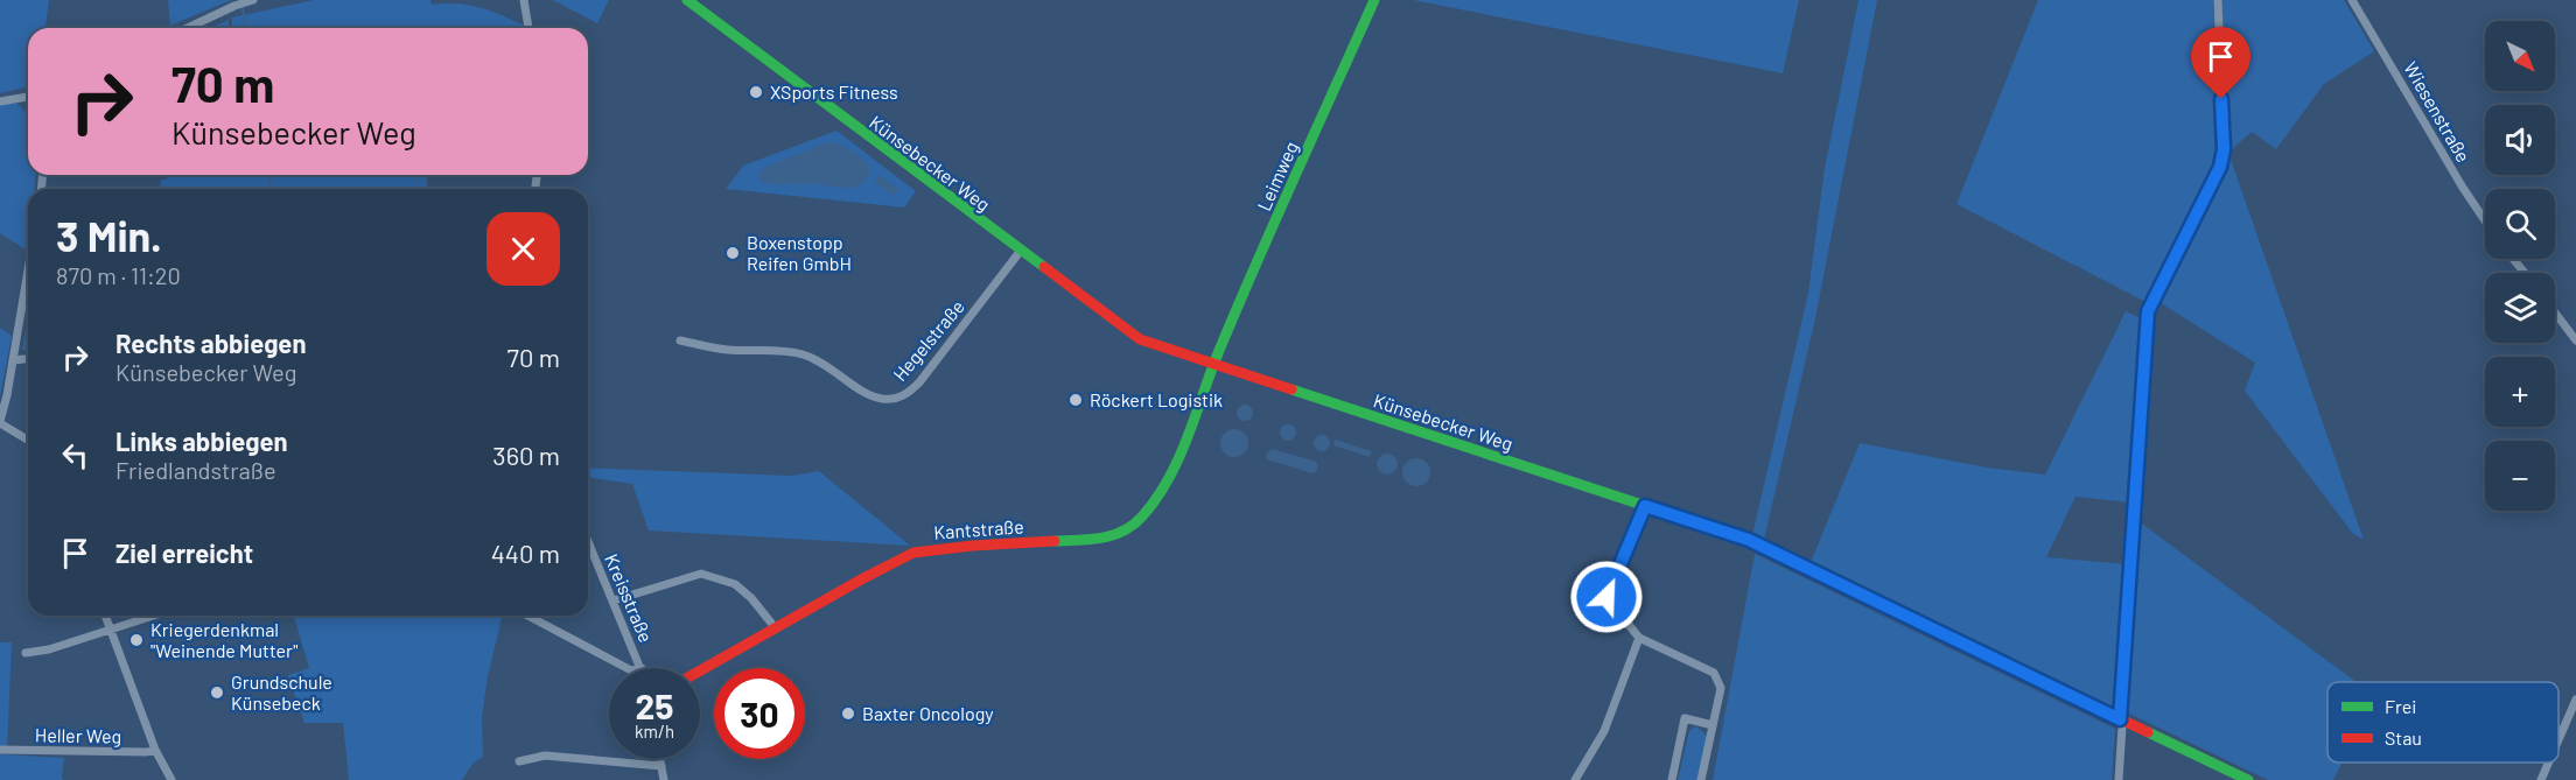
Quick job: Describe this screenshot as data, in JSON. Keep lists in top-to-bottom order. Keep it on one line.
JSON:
{"streets":{"street":["Wiesenstraße","Künsebecker Weg","Leimweg","Hegelstraße","Kantstraße","Kreisstraße","Heller Weg"]},"crossings":[["Künsebecker Weg","Leimweg"],["Künsebecker Weg","Hegelstraße"],["Künsebecker Weg","Kantstraße"],["Leimweg","Kantstraße"]],"places":["XSports Fitness","Boxenstopp Reifen GmbH","Röckert Logistik","Kriegerdenkmal \"Weinende Mutter\"","Grundschule Künsebeck","Baxter Oncology"],"legend":["Frei","Stau"],"north":"bottom right","page":{"map_buttons":["+","−"],"turn":["70 m","Künsebecker Weg"],"heading":["3 Min.","870 m · 11:20"],"list":[{"name":"Rechts abbiegen","note":"Künsebecker Weg","value":"70 m"},{"name":"Links abbiegen","note":"Friedlandstraße","value":"360 m"},{"name":"Ziel erreicht","value":"440 m"}],"speed":"25 km/h","limit":"30"}}
